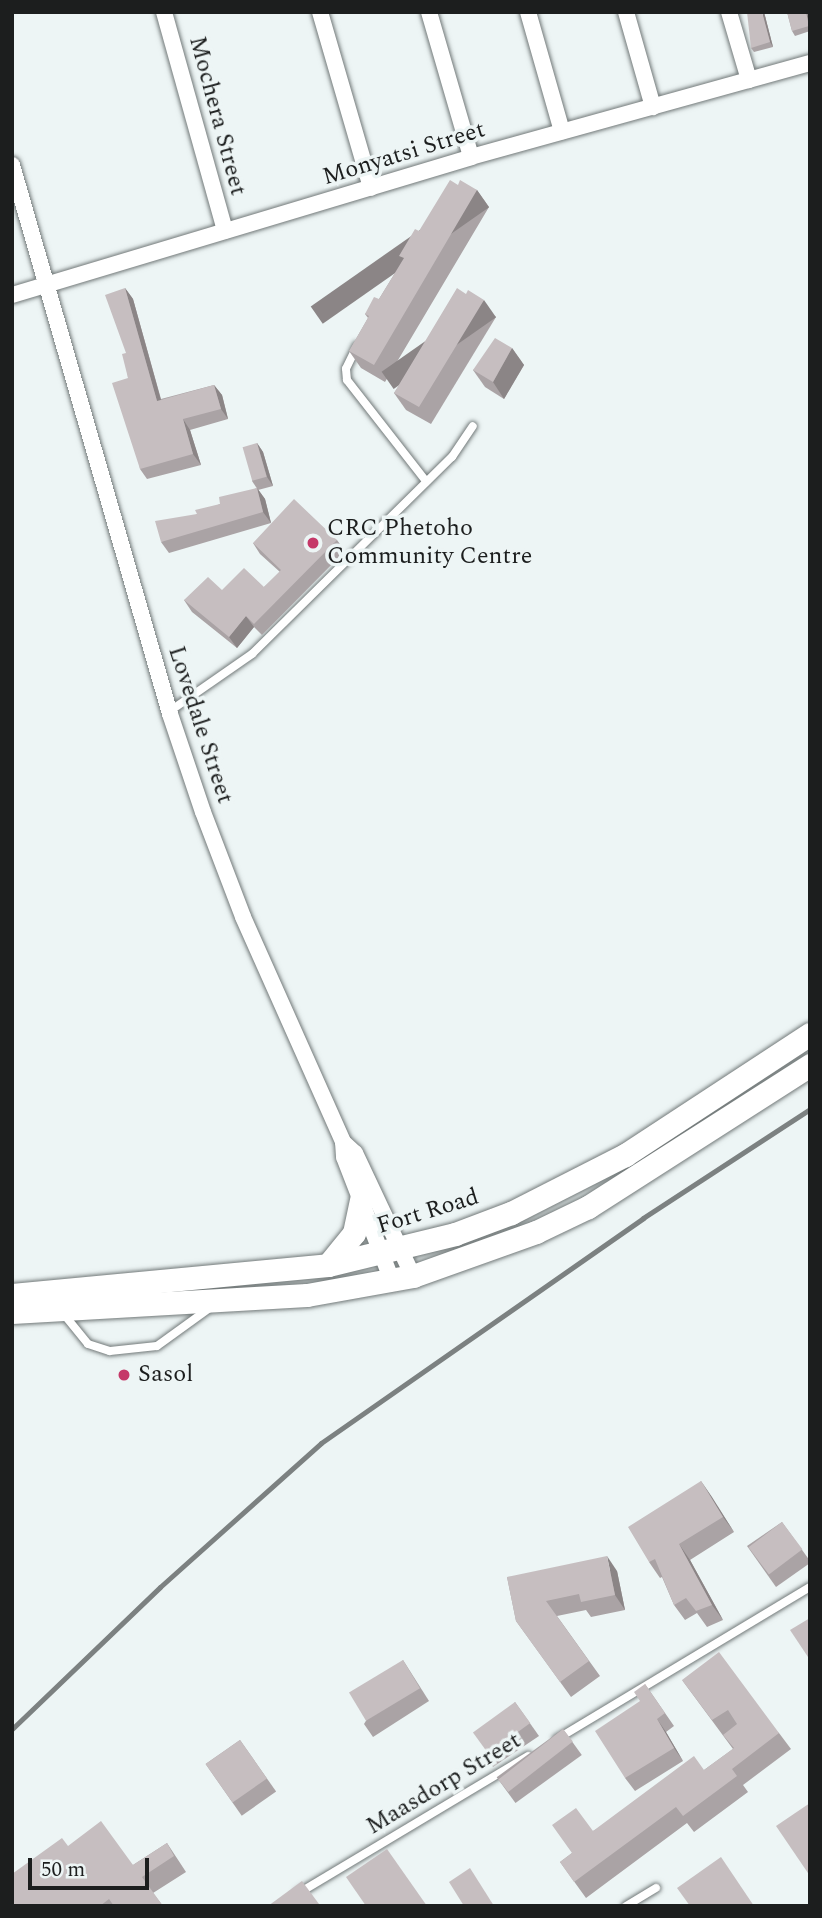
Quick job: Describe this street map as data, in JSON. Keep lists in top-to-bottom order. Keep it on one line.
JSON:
{"streets":{"main road":["Fort Road"],"street":["Mochera Street","Monyatsi Street","Lovedale Street"],"lane":["Maasdorp Street"]},"crossings":[["Mochera Street","Monyatsi Street"],["Monyatsi Street","Lovedale Street"],["Lovedale Street","Fort Road"]],"places":["CRC Phetoho Community Centre","Sasol"],"scale_bar":"50 m"}
